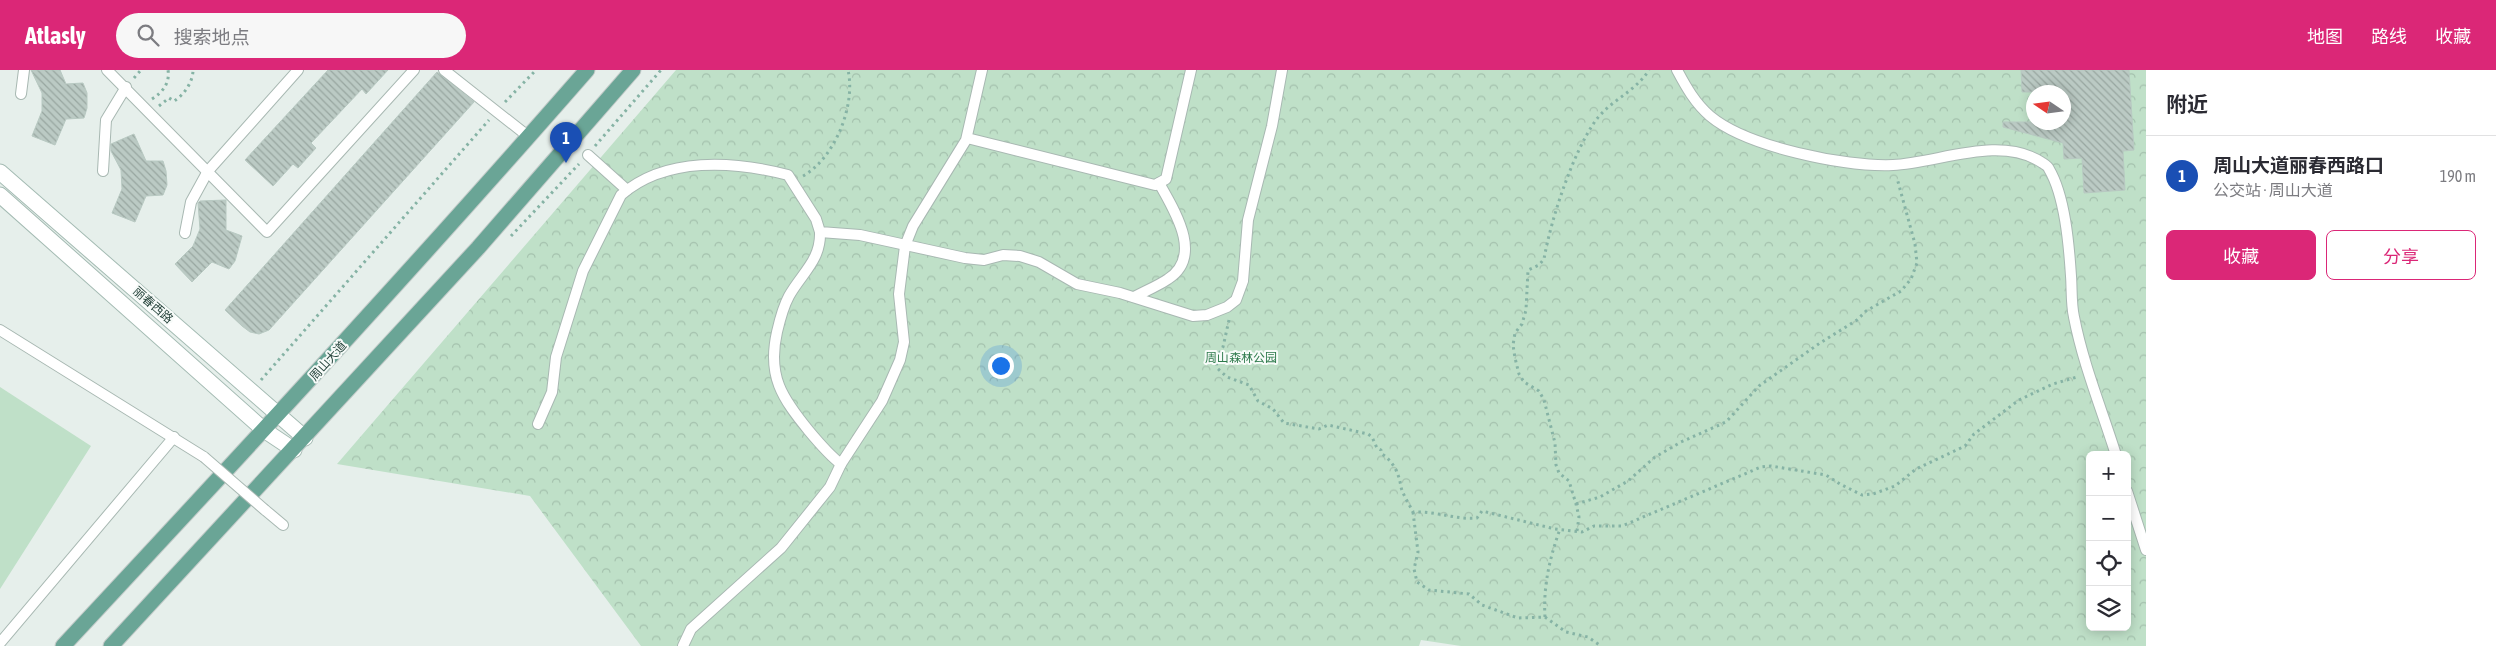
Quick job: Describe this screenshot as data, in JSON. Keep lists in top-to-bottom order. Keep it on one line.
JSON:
{"streets":{"main road":["丽春西路","周山大道"]},"crossings":[["丽春西路","周山大道"]],"parks":["周山森林公园"],"north":"left","page":{"header":"Atlasly","search":"搜索地点","nav":["地图","路线","收藏"],"heading":"附近","pins":"1","list":[{"mark":"1","name":"周山大道丽春西路口","note":"公交站 · 周山大道","value":"190 m"}],"buttons":["收藏","分享"],"map_buttons":["+","−"]}}
